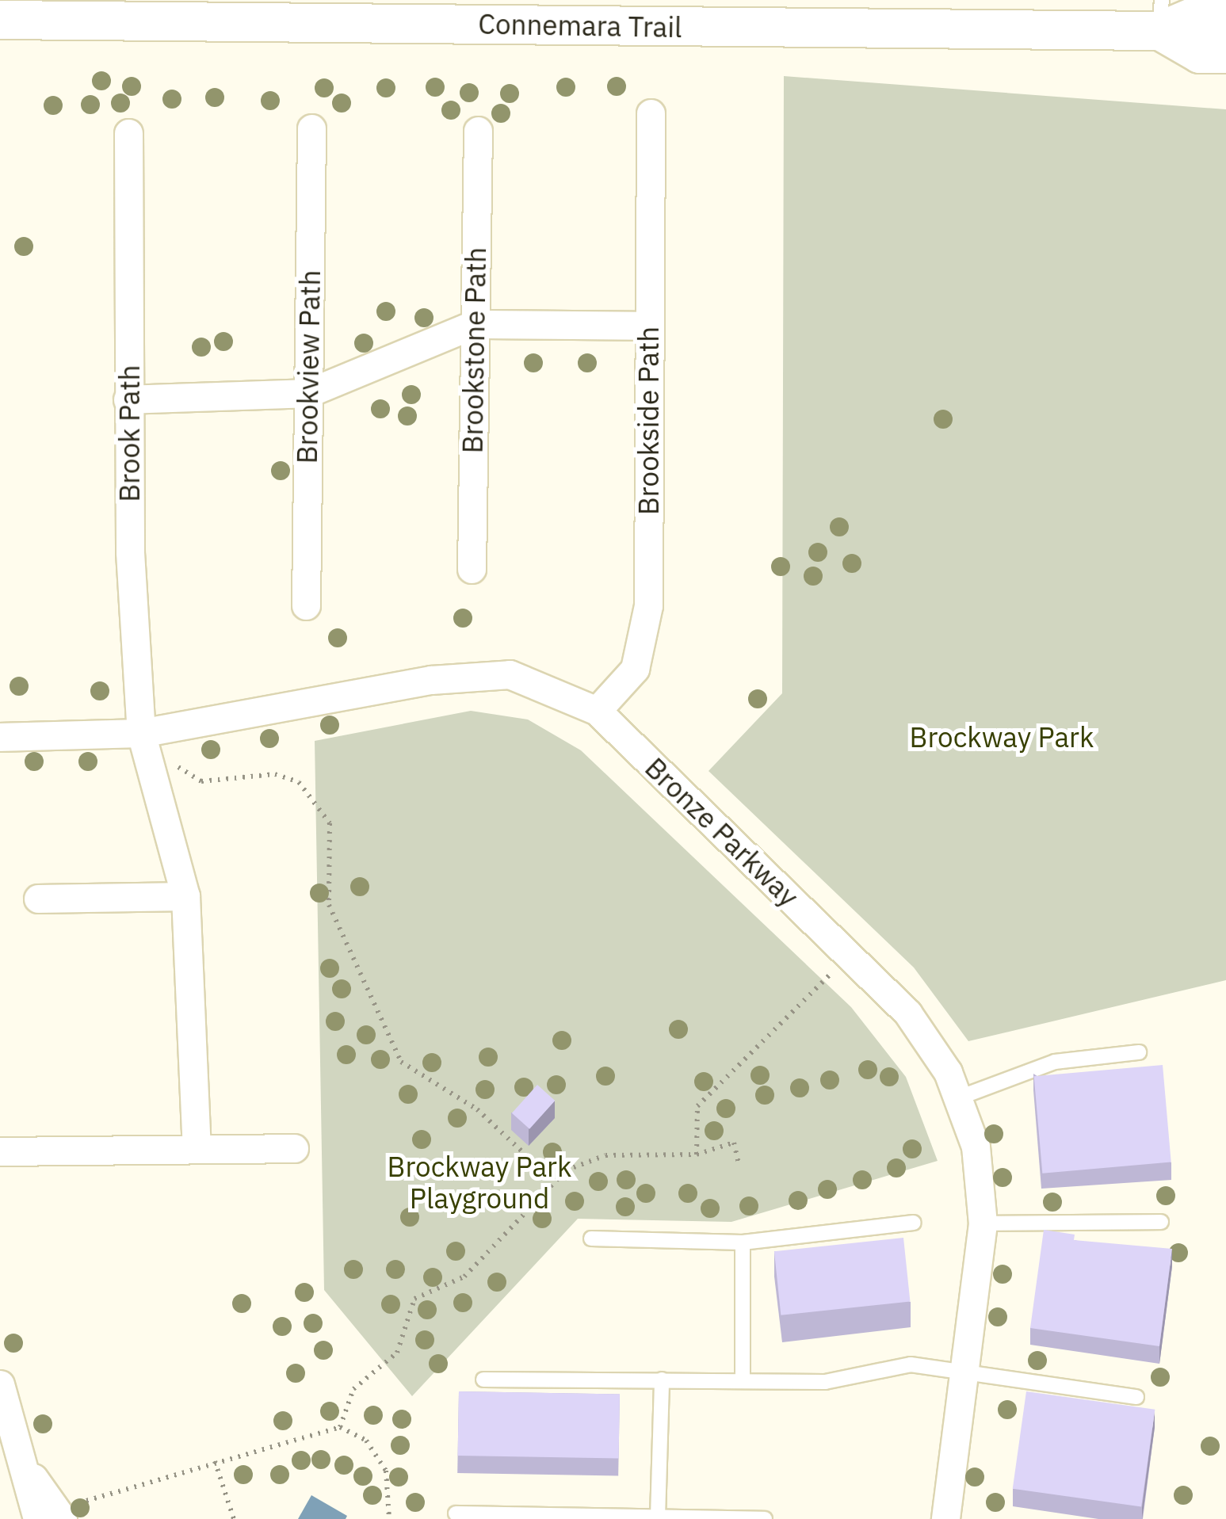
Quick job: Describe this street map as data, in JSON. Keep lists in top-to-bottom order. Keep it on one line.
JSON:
{"streets":{"street":["Connemara Trail","Brookstone Path","Brookview Path","Brookside Path","Brook Path","Bronze Parkway"]},"crossings":[["Brookside Path","Bronze Parkway"],["Brook Path","Bronze Parkway"]],"parks":["Brockway Park","Brockway Park Playground"]}
